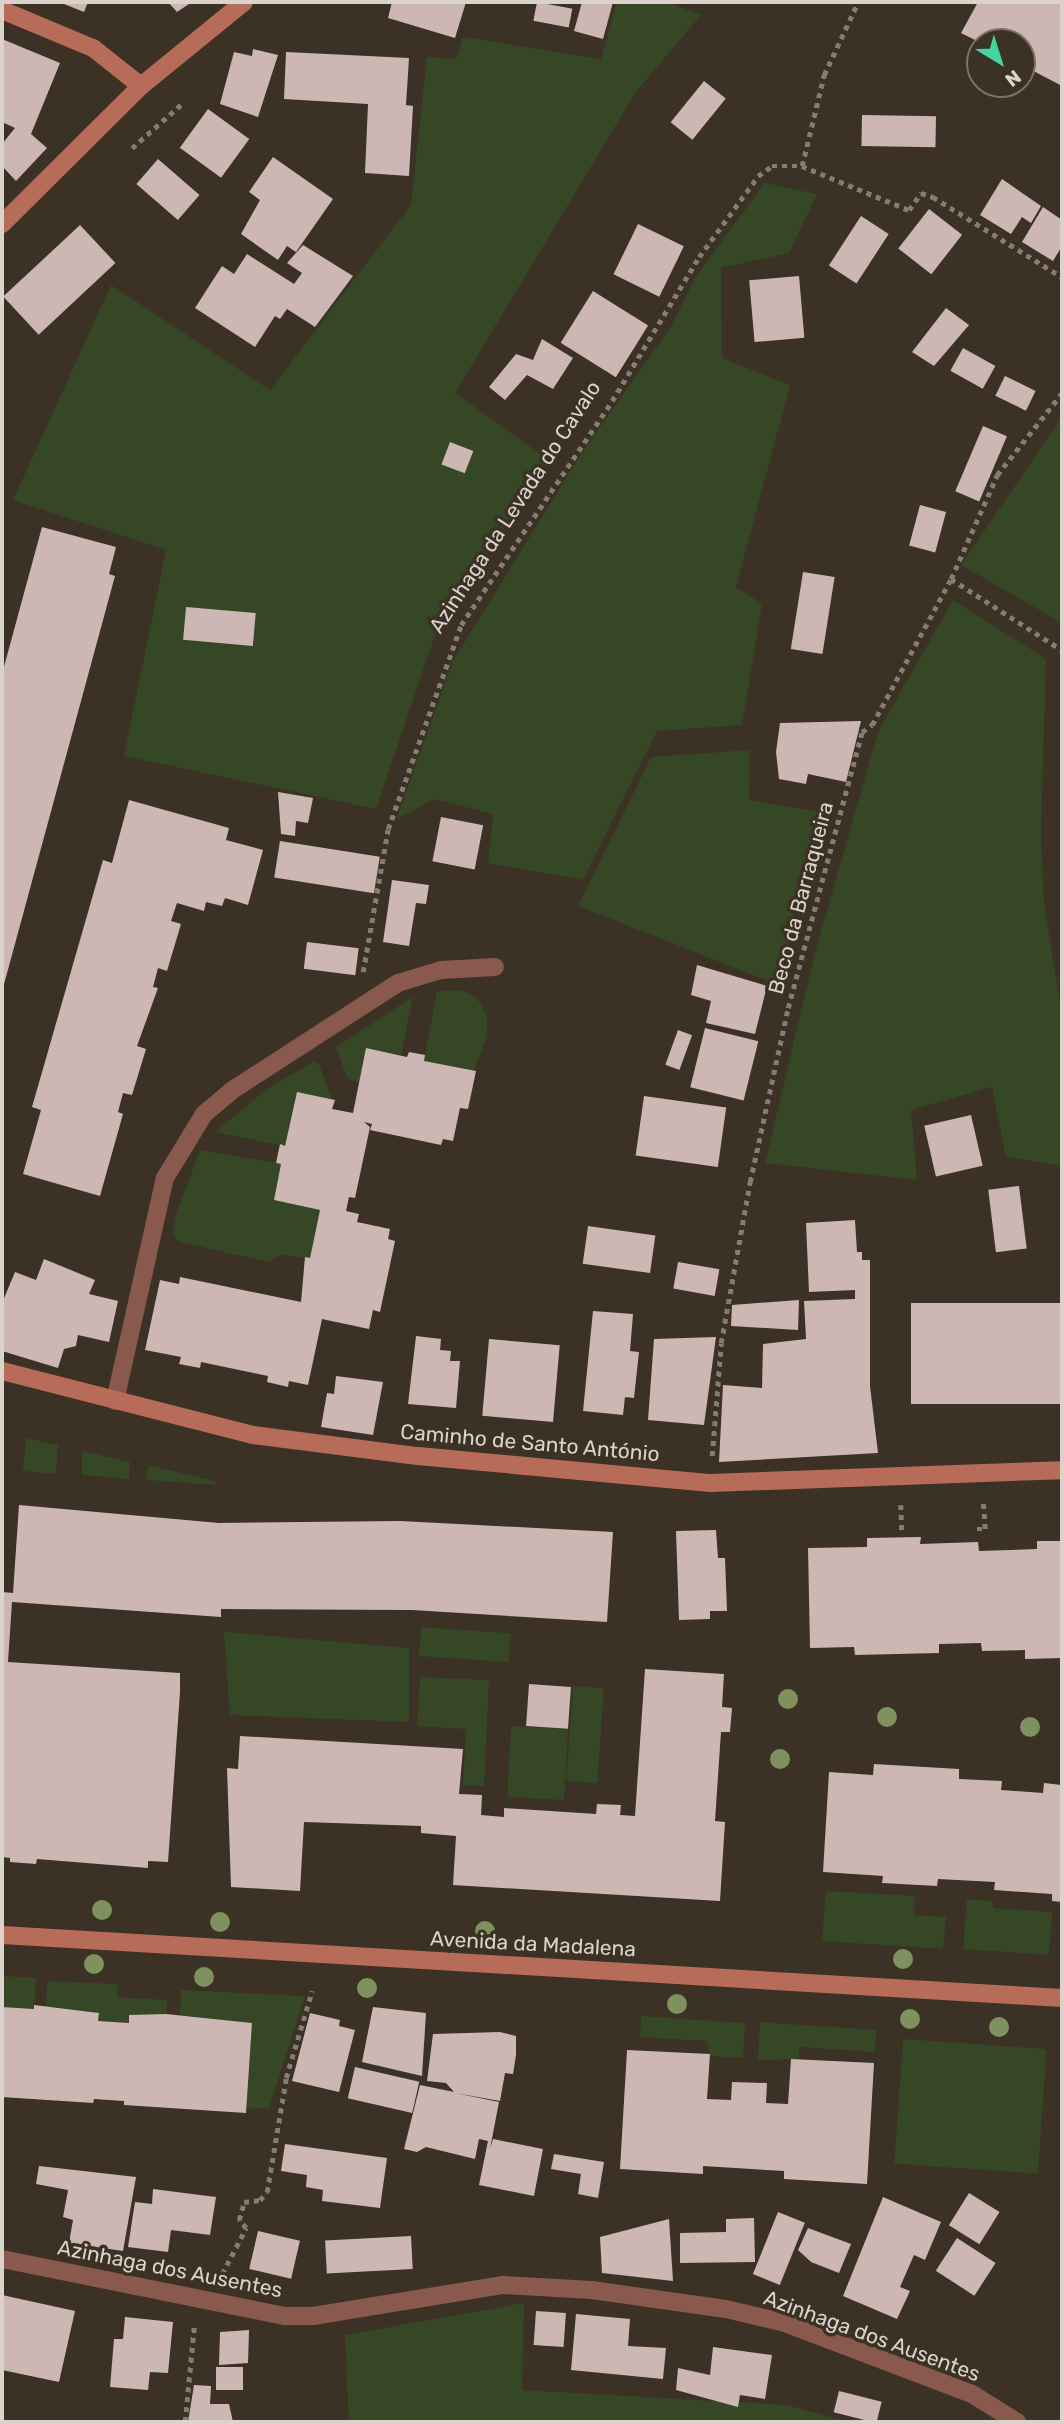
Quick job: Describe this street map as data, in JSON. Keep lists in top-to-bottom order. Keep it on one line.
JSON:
{"streets":{"street":["Caminho de Santo António","Avenida da Madalena","Azinhaga dos Ausentes"],"path":["Azinhaga da Levada do Cavalo","Beco da Barraqueira"]},"north":"bottom right"}
